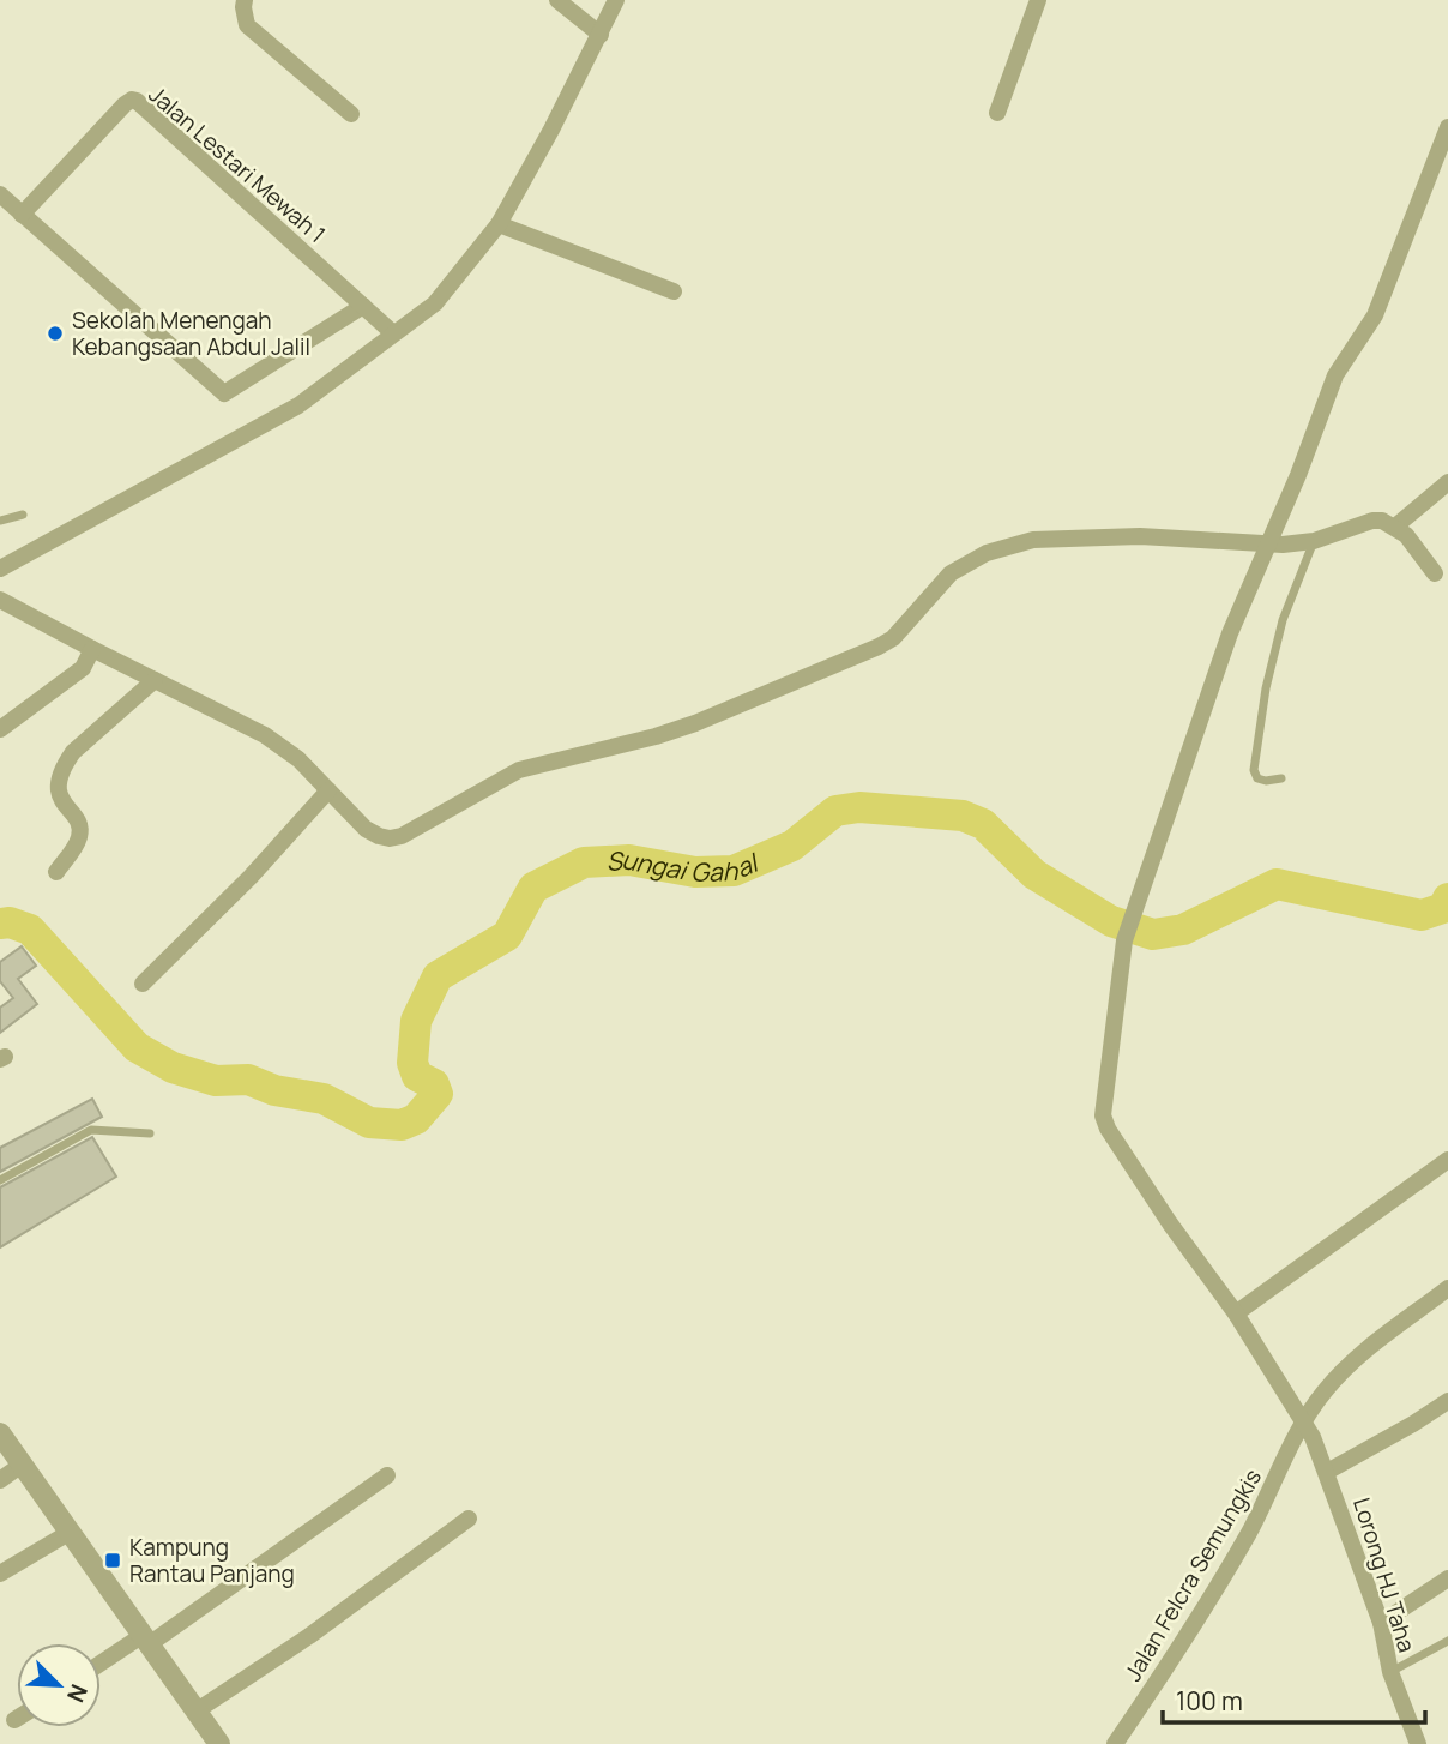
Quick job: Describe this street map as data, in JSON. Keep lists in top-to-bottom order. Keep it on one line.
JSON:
{"streets":{"street":["Jalan Lestari Mewah 1","Jalan Felcra Semungkis","Lorong HJ Taha"]},"crossings":[["Jalan Felcra Semungkis","Lorong HJ Taha"]],"water":["Sungai Gahal"],"places":{"other":["Sekolah Menengah Kebangsaan Abdul Jalil"],"transit":["Kampung Rantau Panjang"]},"scale_bar":"100 m","north":"bottom right"}
